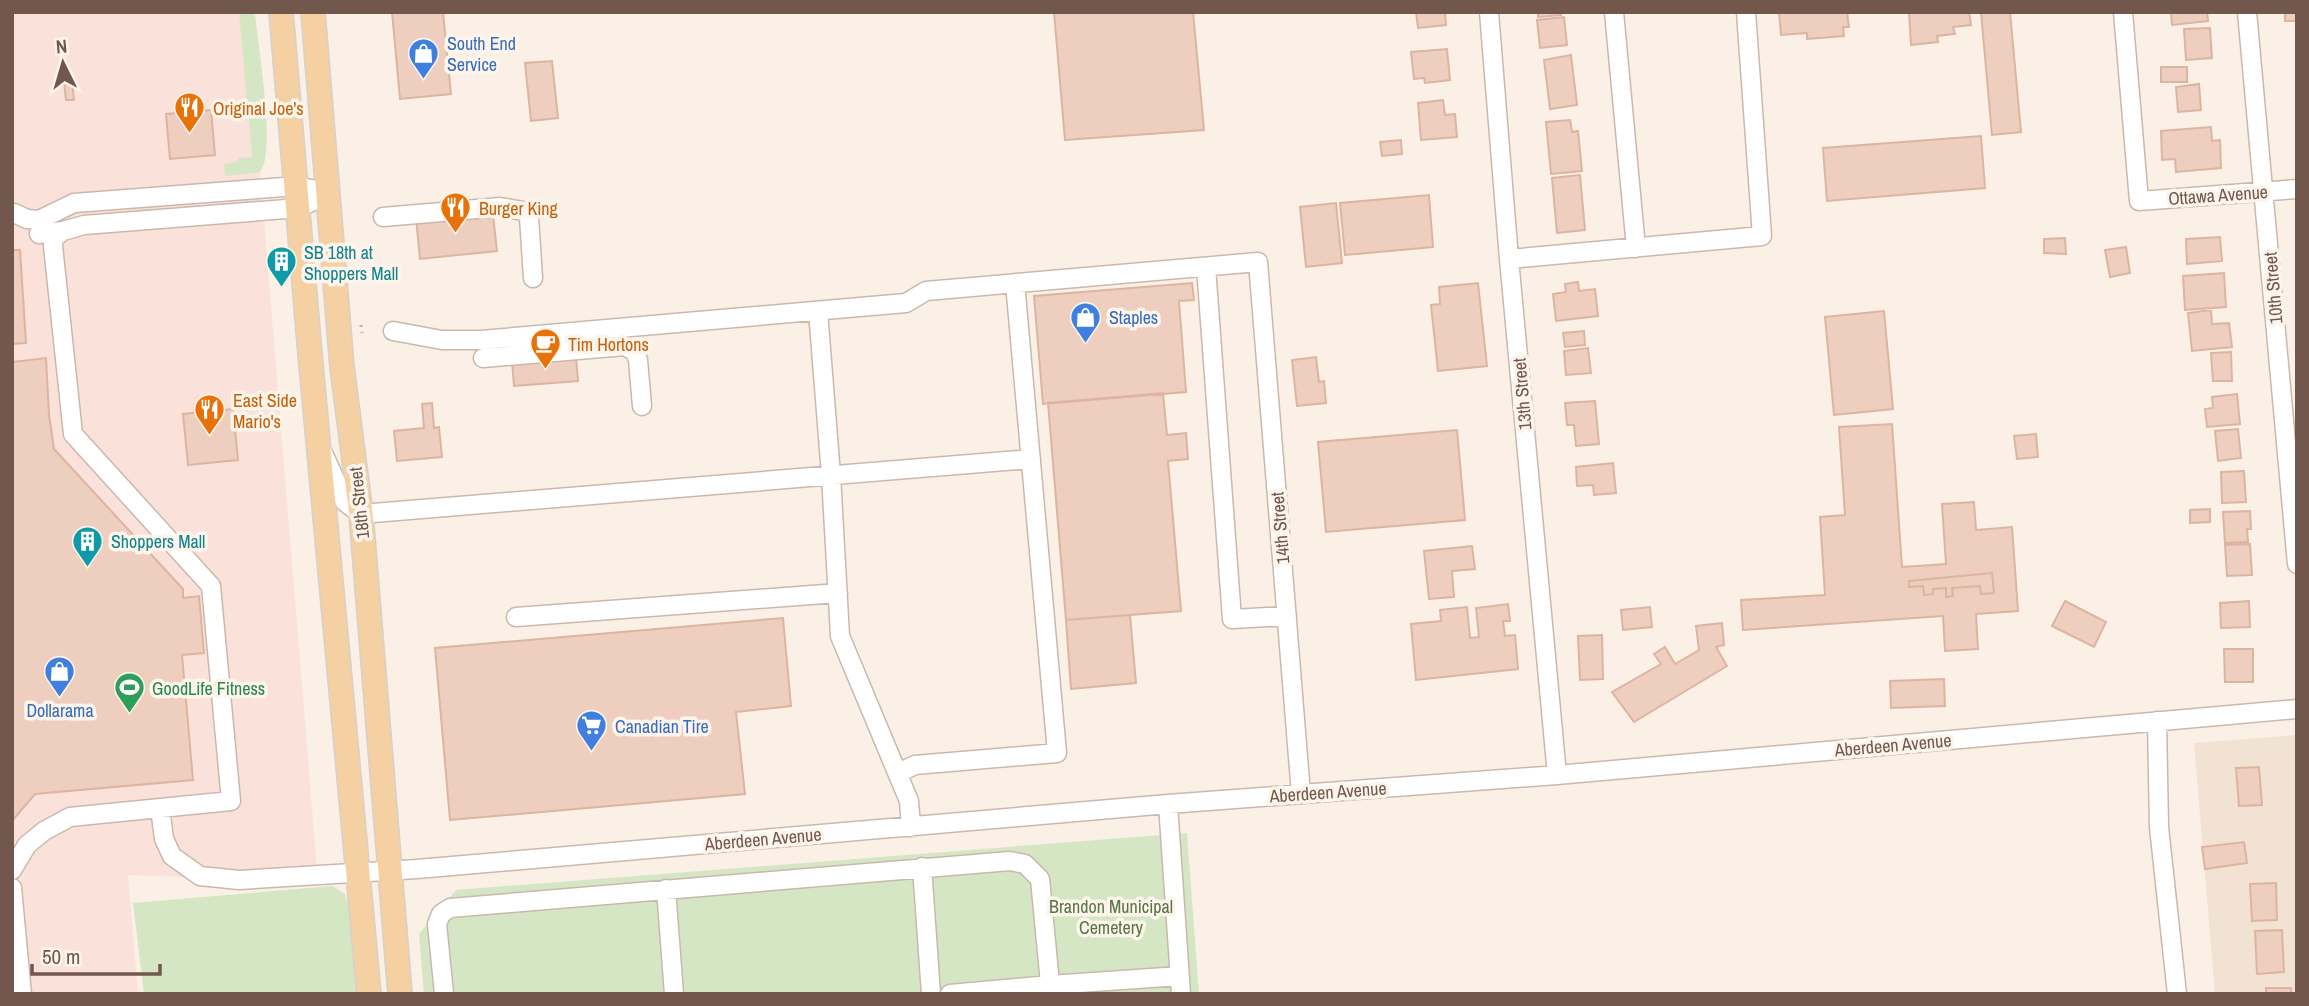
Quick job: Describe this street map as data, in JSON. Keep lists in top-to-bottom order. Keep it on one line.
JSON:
{"streets":{"main road":["18th Street"],"street":["Ottawa Avenue","10th Street","13th Street","14th Street","Aberdeen Avenue"]},"crossings":[["Ottawa Avenue","10th Street"],["13th Street","Aberdeen Avenue"],["18th Street","Aberdeen Avenue"],["14th Street","Aberdeen Avenue"]],"parks":["Brandon Municipal Cemetery"],"places":{"shop":["South End Service","Staples","Dollarama"],"restaurant":["Original Joe's","Burger King","East Side Mario's"],"building":["SB 18th at Shoppers Mall","Shoppers Mall"],"cafe":["Tim Hortons"],"sports":["GoodLife Fitness"],"supermarket":["Canadian Tire"]},"scale_bar":"50 m","north":"top"}
